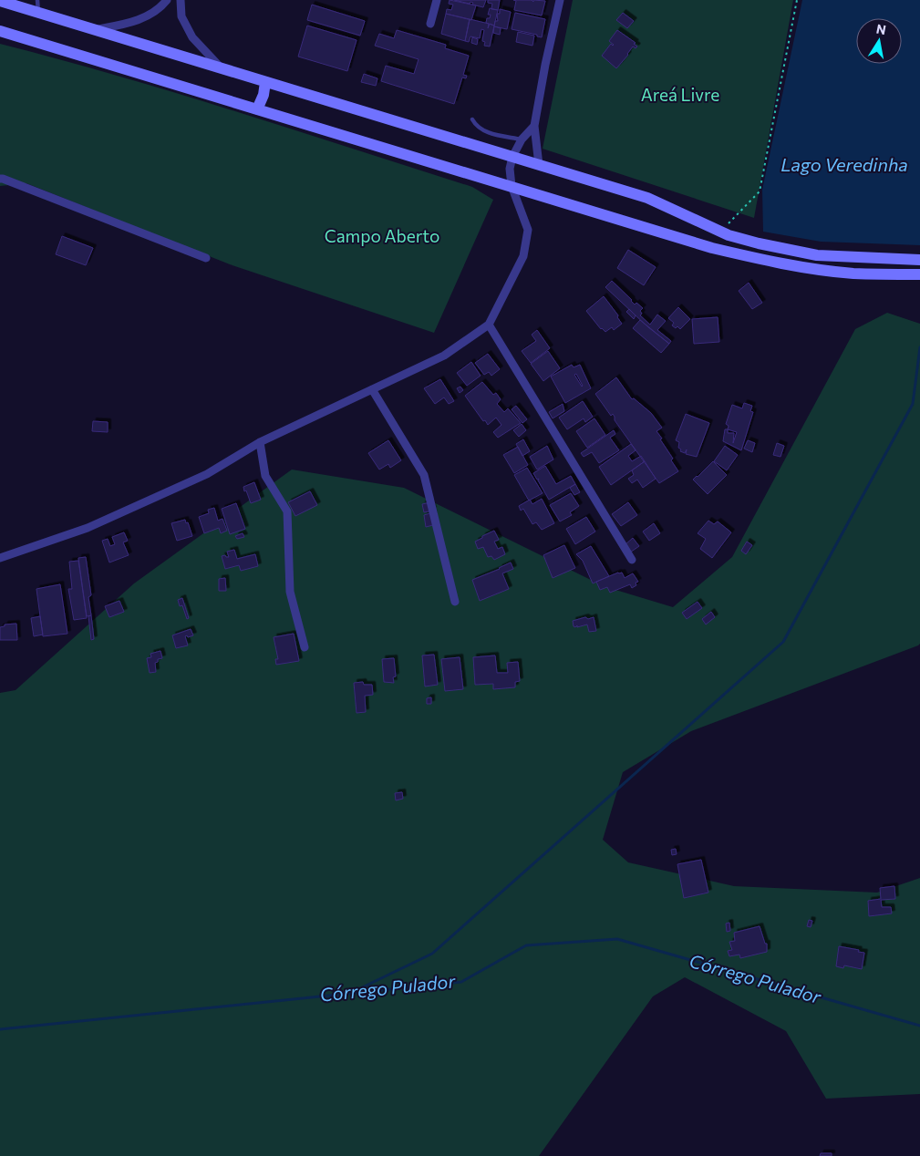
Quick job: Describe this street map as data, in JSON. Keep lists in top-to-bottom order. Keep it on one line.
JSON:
{"water":["Lago Veredinha","Córrego Pulador"],"parks":["Areá Livre","Campo Aberto"],"north":"top"}
